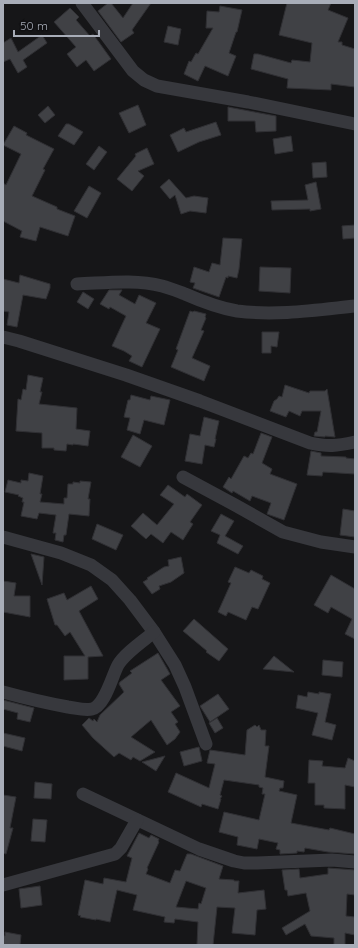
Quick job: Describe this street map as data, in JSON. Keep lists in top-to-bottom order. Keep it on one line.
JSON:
{"scale_bar":"50 m"}
